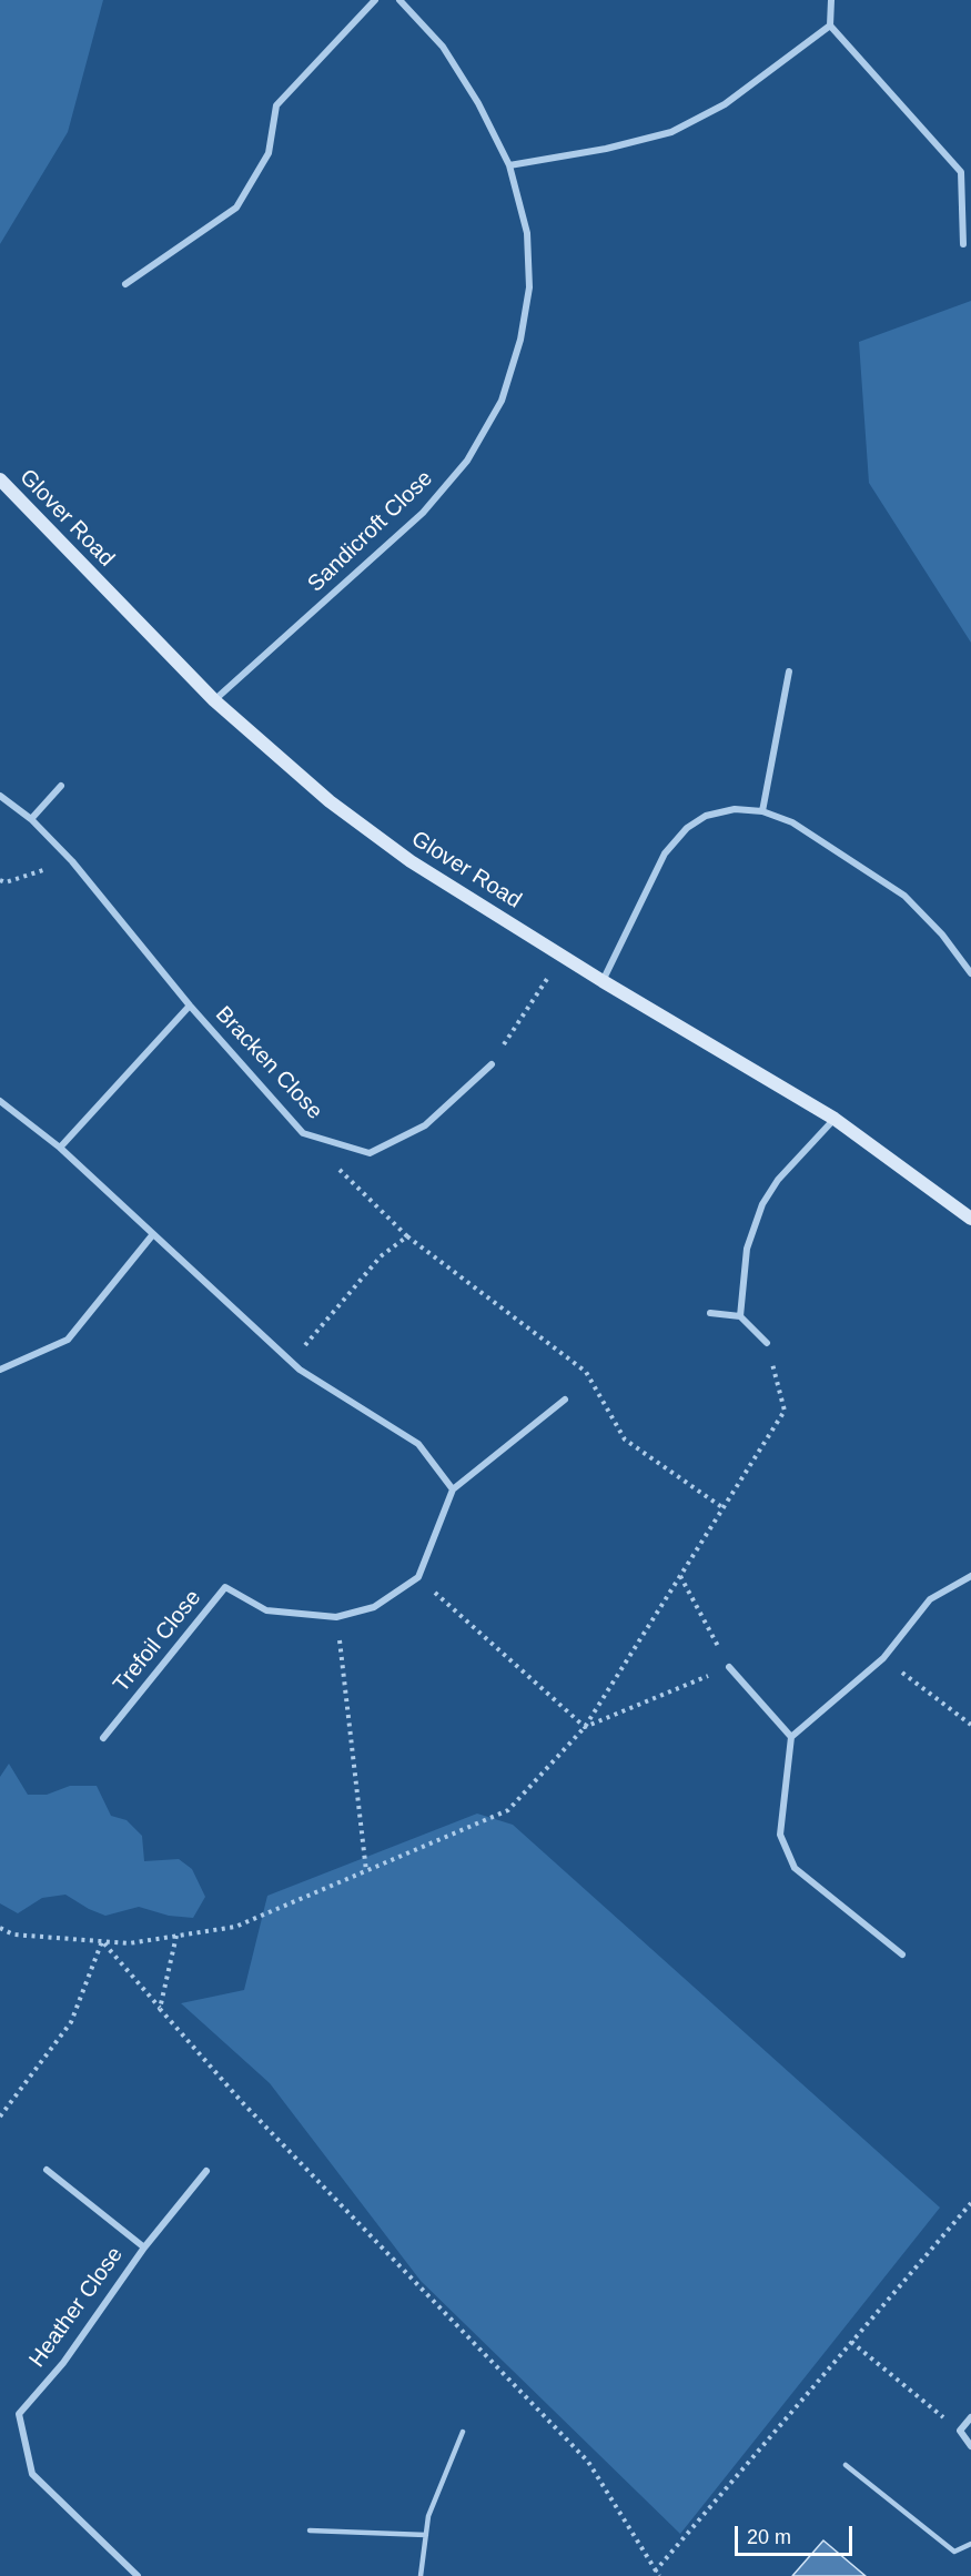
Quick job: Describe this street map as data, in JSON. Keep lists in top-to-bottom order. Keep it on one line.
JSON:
{"streets":{"street":["Glover Road","Sandicroft Close","Bracken Close","Trefoil Close","Heather Close"]},"crossings":[["Glover Road","Sandicroft Close"]],"scale_bar":"20 m"}
